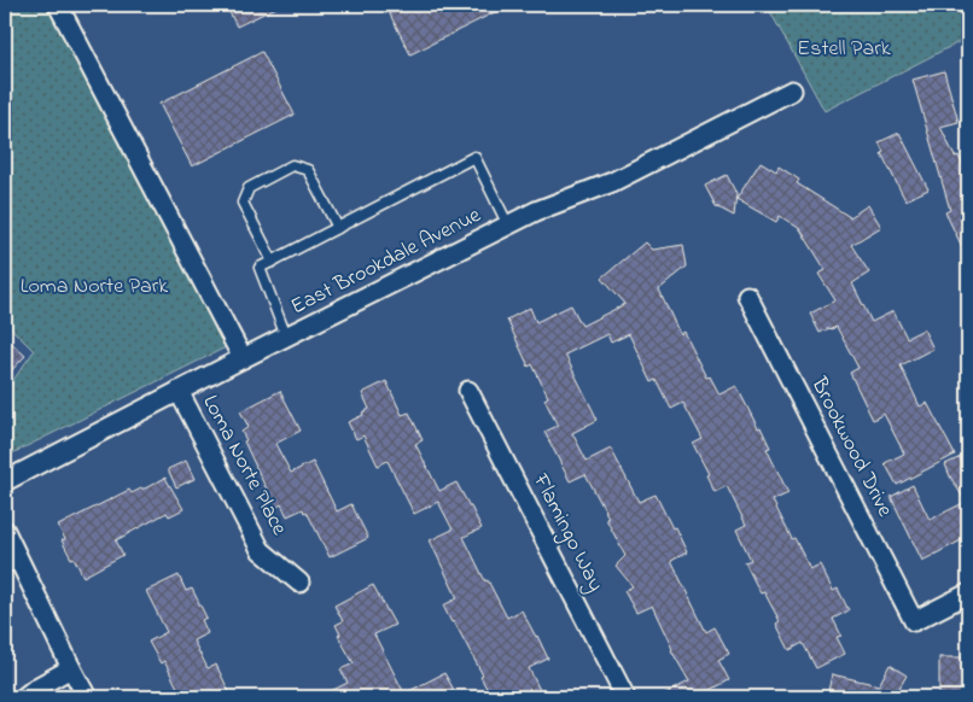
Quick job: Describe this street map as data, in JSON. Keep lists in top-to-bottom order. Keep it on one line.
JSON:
{"streets":{"street":["East Brookdale Avenue","Brookwood Drive","Loma Norte Place","Flamingo Way"]},"crossings":[["East Brookdale Avenue","Loma Norte Place"]],"parks":["Estell Park","Loma Norte Park"]}
